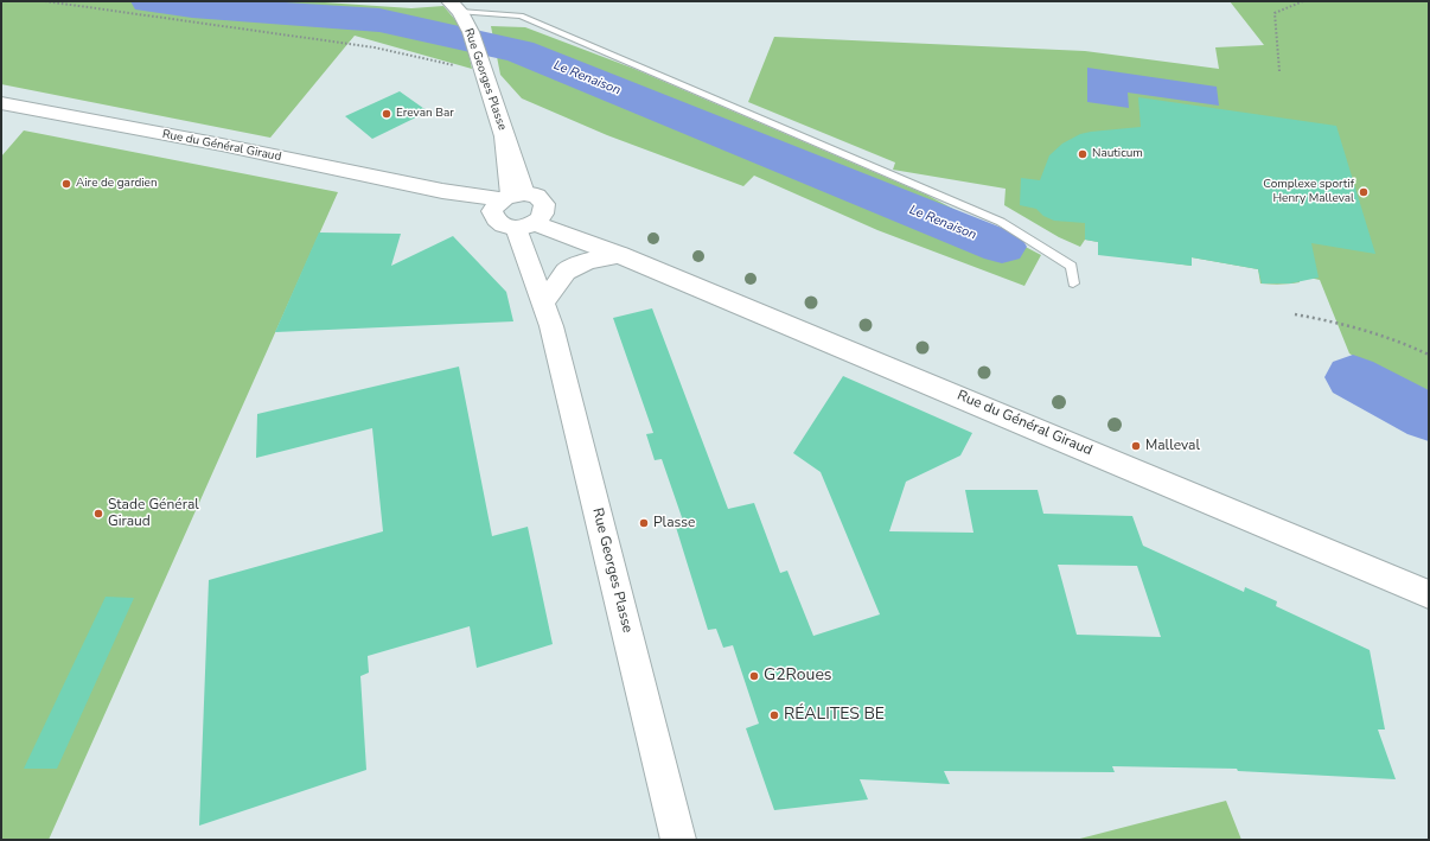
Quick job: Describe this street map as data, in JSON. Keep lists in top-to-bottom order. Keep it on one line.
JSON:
{"streets":{"street":["Rue Georges Plasse","Rue du Général Giraud"]},"crossings":[["Rue Georges Plasse","Rue du Général Giraud"]],"water":["Le Renaison"],"places":["Erevan Bar","Nauticum","Aire de gardien","Complexe sportif Henry Malleval","Malleval","Stade Général Giraud","Plasse","G2Roues","RÉALITES BE"]}
